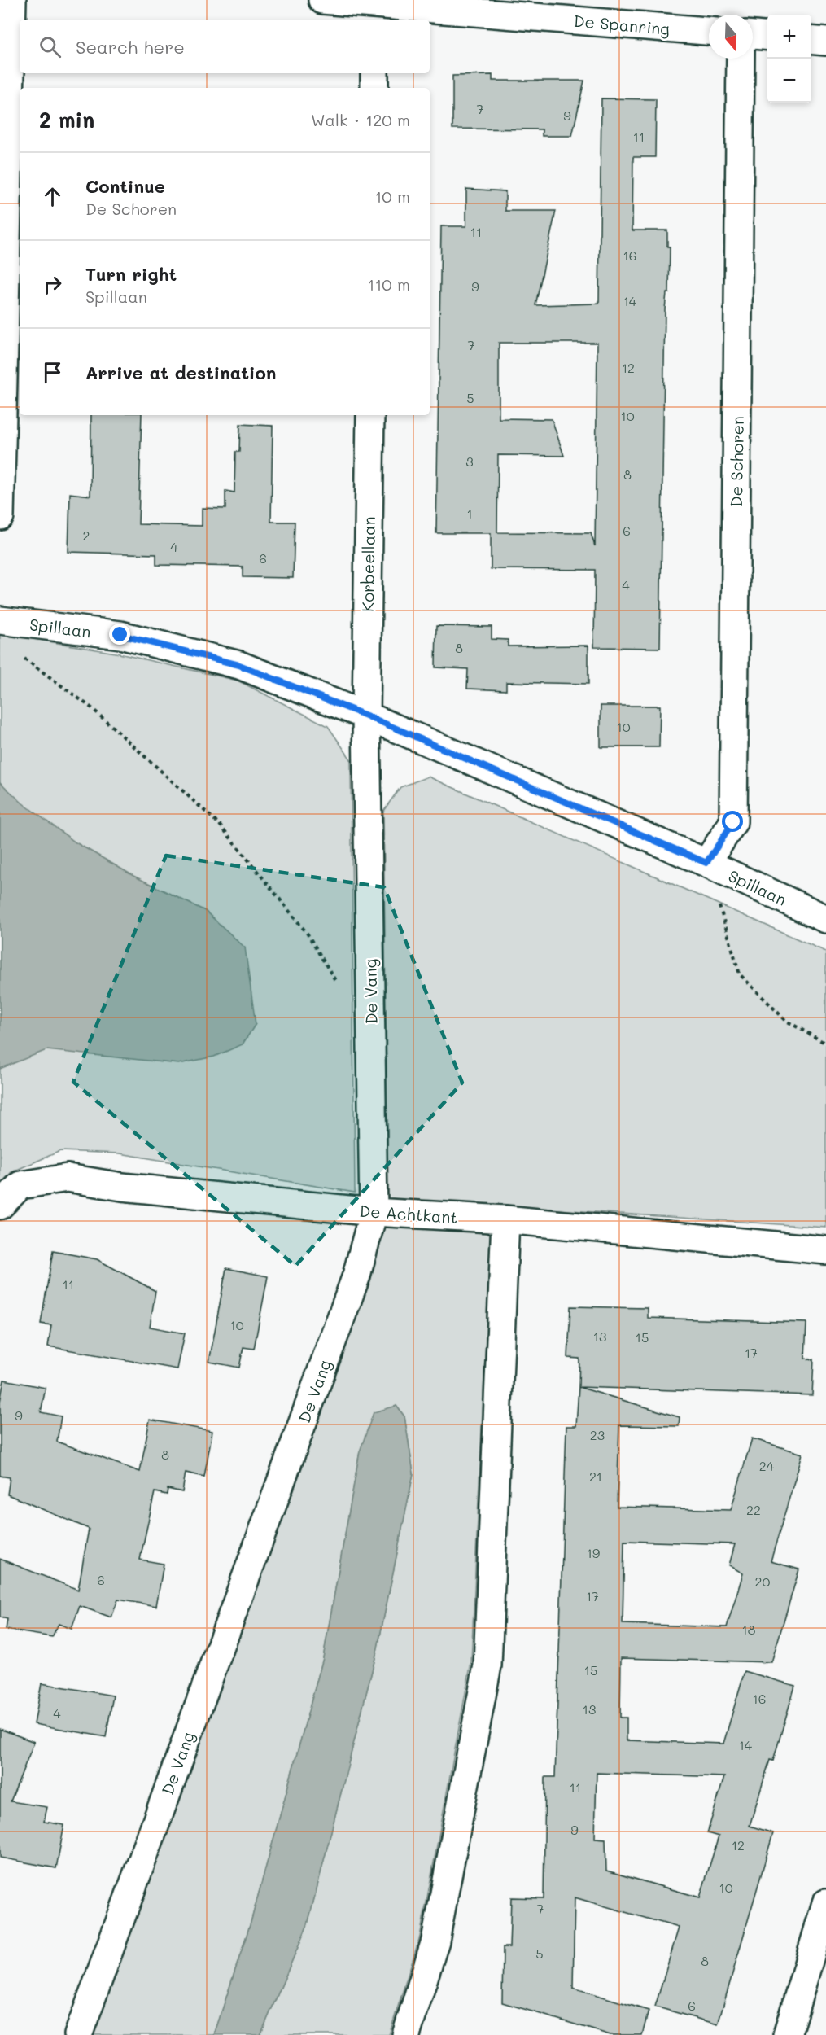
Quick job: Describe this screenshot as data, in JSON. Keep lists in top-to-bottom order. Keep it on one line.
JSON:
{"streets":{"street":["De Spanring","De Schoren","Korbeellaan","Spillaan","De Vang","De Achtkant"]},"crossings":[["De Schoren","Spillaan"],["Korbeellaan","Spillaan"],["Korbeellaan","De Vang"],["Spillaan","De Vang"],["De Vang","De Achtkant"]],"house_numbers":["7","9","11","11","16","9","14","7","12","5","10","3","8","1","6","2","4","6","4","8","10","11","10","13","15","17","9","23","8","24","21","22","19","6","20","17","18","15","16","13","4","14","11","9","12","10","7","5","8","6"],"north":"bottom","page":{"map_buttons":["+","−"],"search":"Search here","heading":["2 min","Walk · 120 m"],"list":[["Continue","De Schoren","10 m"],["Turn right","Spillaan","110 m"],"Arrive at destination"]}}
